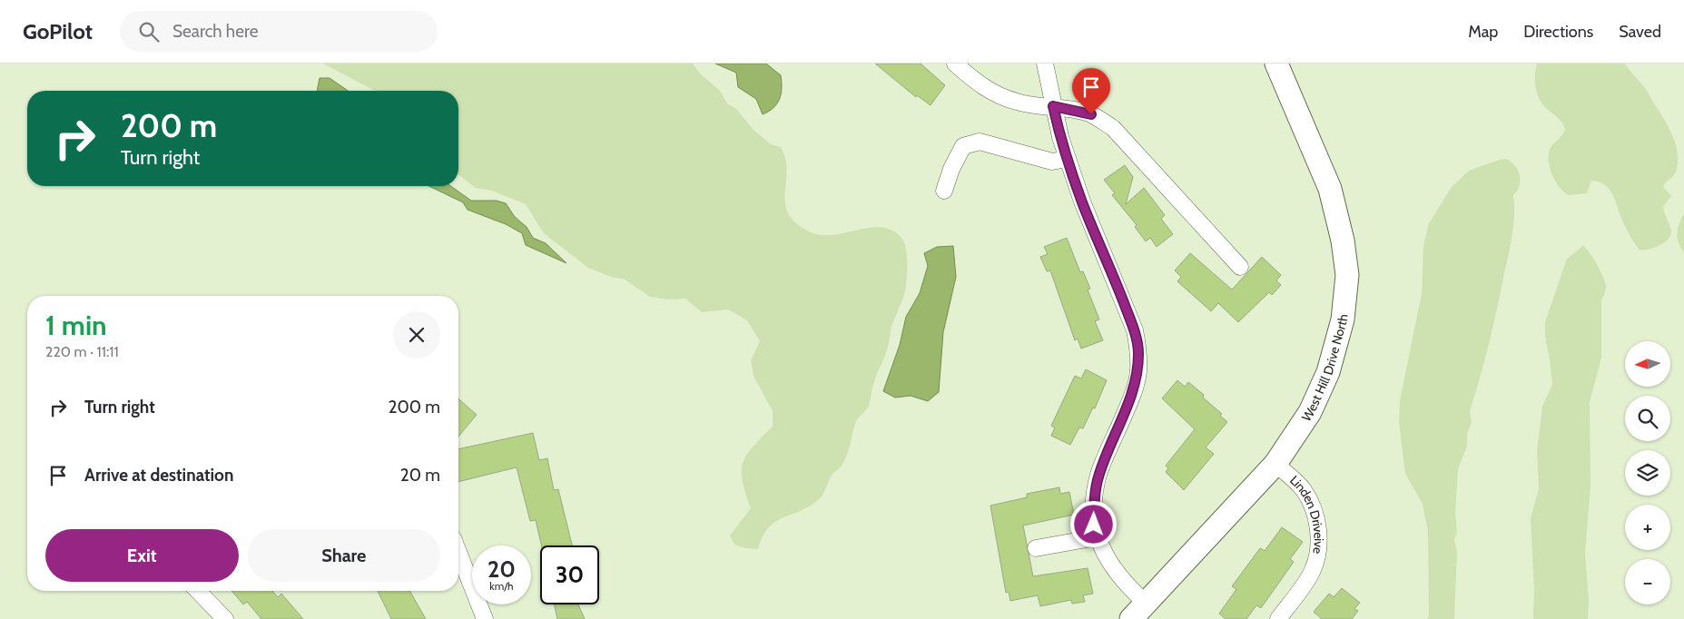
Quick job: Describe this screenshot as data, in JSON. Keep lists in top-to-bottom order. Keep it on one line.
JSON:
{"streets":{"street":["West Hill Drive North","Linden Driveive"]},"crossings":[["West Hill Drive North","Linden Driveive"]],"north":"left","page":{"header":"GoPilot","search":"Search here","nav":["Map","Directions","Saved"],"turn":["200 m","Turn right"],"heading":["1 min","220 m · 11:11"],"map_buttons":["+","−"],"list":[{"name":"Turn right","value":"200 m"},{"name":"Arrive at destination","value":"20 m"}],"buttons":["Exit","Share"],"speed":"20 km/h","limit":"30"}}
